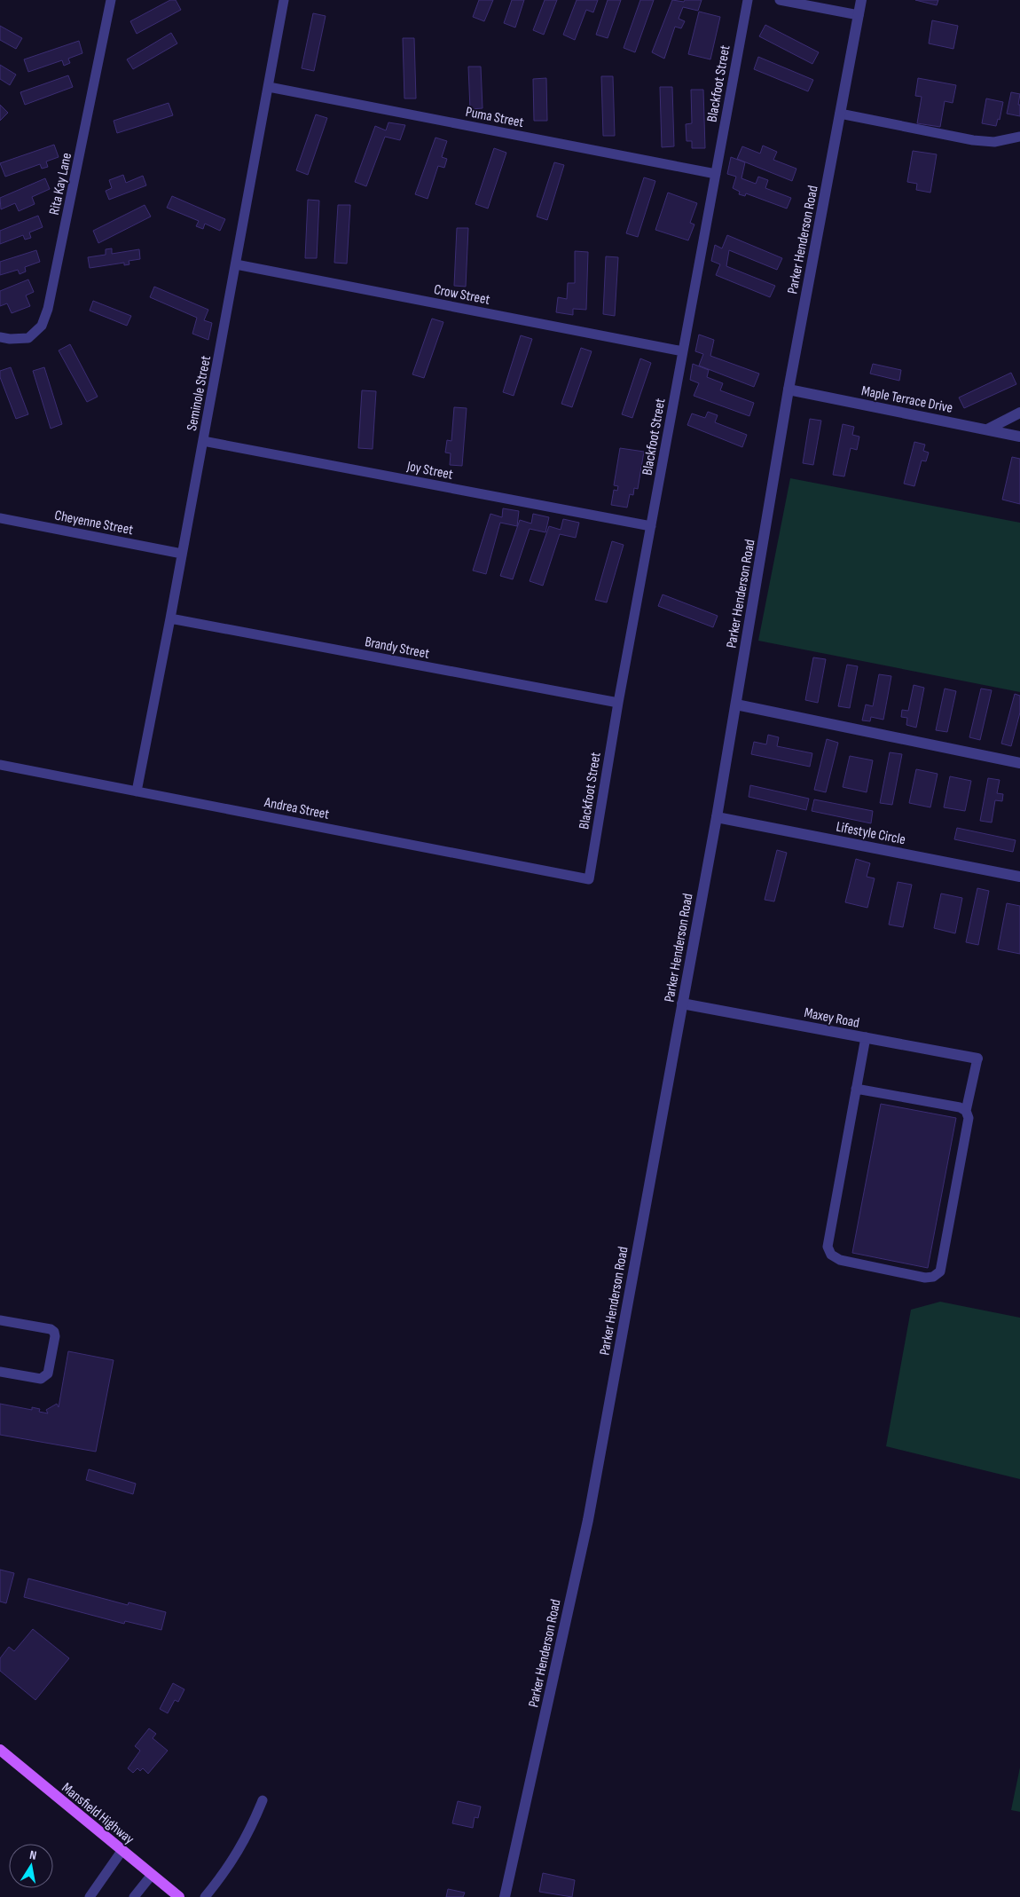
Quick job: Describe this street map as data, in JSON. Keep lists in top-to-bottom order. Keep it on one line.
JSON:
{"streets":{"main road":["Mansfield Highway"],"street":["Parker Henderson Road","Maple Terrace Drive","Lifestyle Circle","Maxey Road"],"lane":["Blackfoot Street","Puma Street","Rita Kay Lane","Crow Street","Seminole Street","Joy Street","Cheyenne Street","Brandy Street","Andrea Street"]},"crossings":[["Blackfoot Street","Puma Street"],["Blackfoot Street","Crow Street"],["Blackfoot Street","Joy Street"],["Blackfoot Street","Brandy Street"],["Blackfoot Street","Andrea Street"],["Puma Street","Seminole Street"],["Parker Henderson Road","Maple Terrace Drive"],["Parker Henderson Road","Lifestyle Circle"],["Parker Henderson Road","Maxey Road"],["Crow Street","Seminole Street"],["Seminole Street","Joy Street"],["Seminole Street","Cheyenne Street"],["Seminole Street","Brandy Street"],["Seminole Street","Andrea Street"]],"north":"top"}
